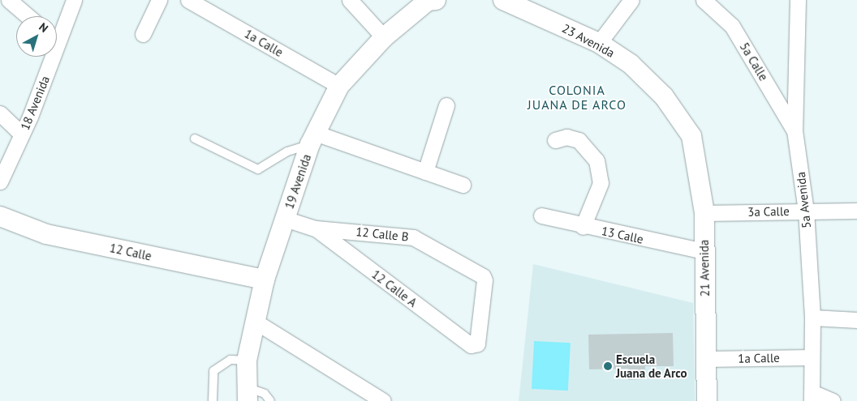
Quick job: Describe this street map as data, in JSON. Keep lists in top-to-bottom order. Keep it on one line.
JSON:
{"streets":{"street":["23 Avenida","1a Calle","5a Calle","18 Avenida","19 Avenida","5a Avenida","3a Calle","12 Calle B","13 Calle","12 Calle","21 Avenida","12 Calle A"]},"crossings":[["23 Avenida","21 Avenida"],["1a Calle","19 Avenida"],["1a Calle","5a Avenida"],["1a Calle","21 Avenida"],["5a Calle","5a Avenida"],["19 Avenida","12 Calle"],["5a Avenida","3a Calle"],["3a Calle","21 Avenida"],["12 Calle B","12 Calle A"],["13 Calle","21 Avenida"]],"districts":["COLONIA JUANA DE ARCO"],"places":["Escuela Juana de Arco"],"north":"top right"}
